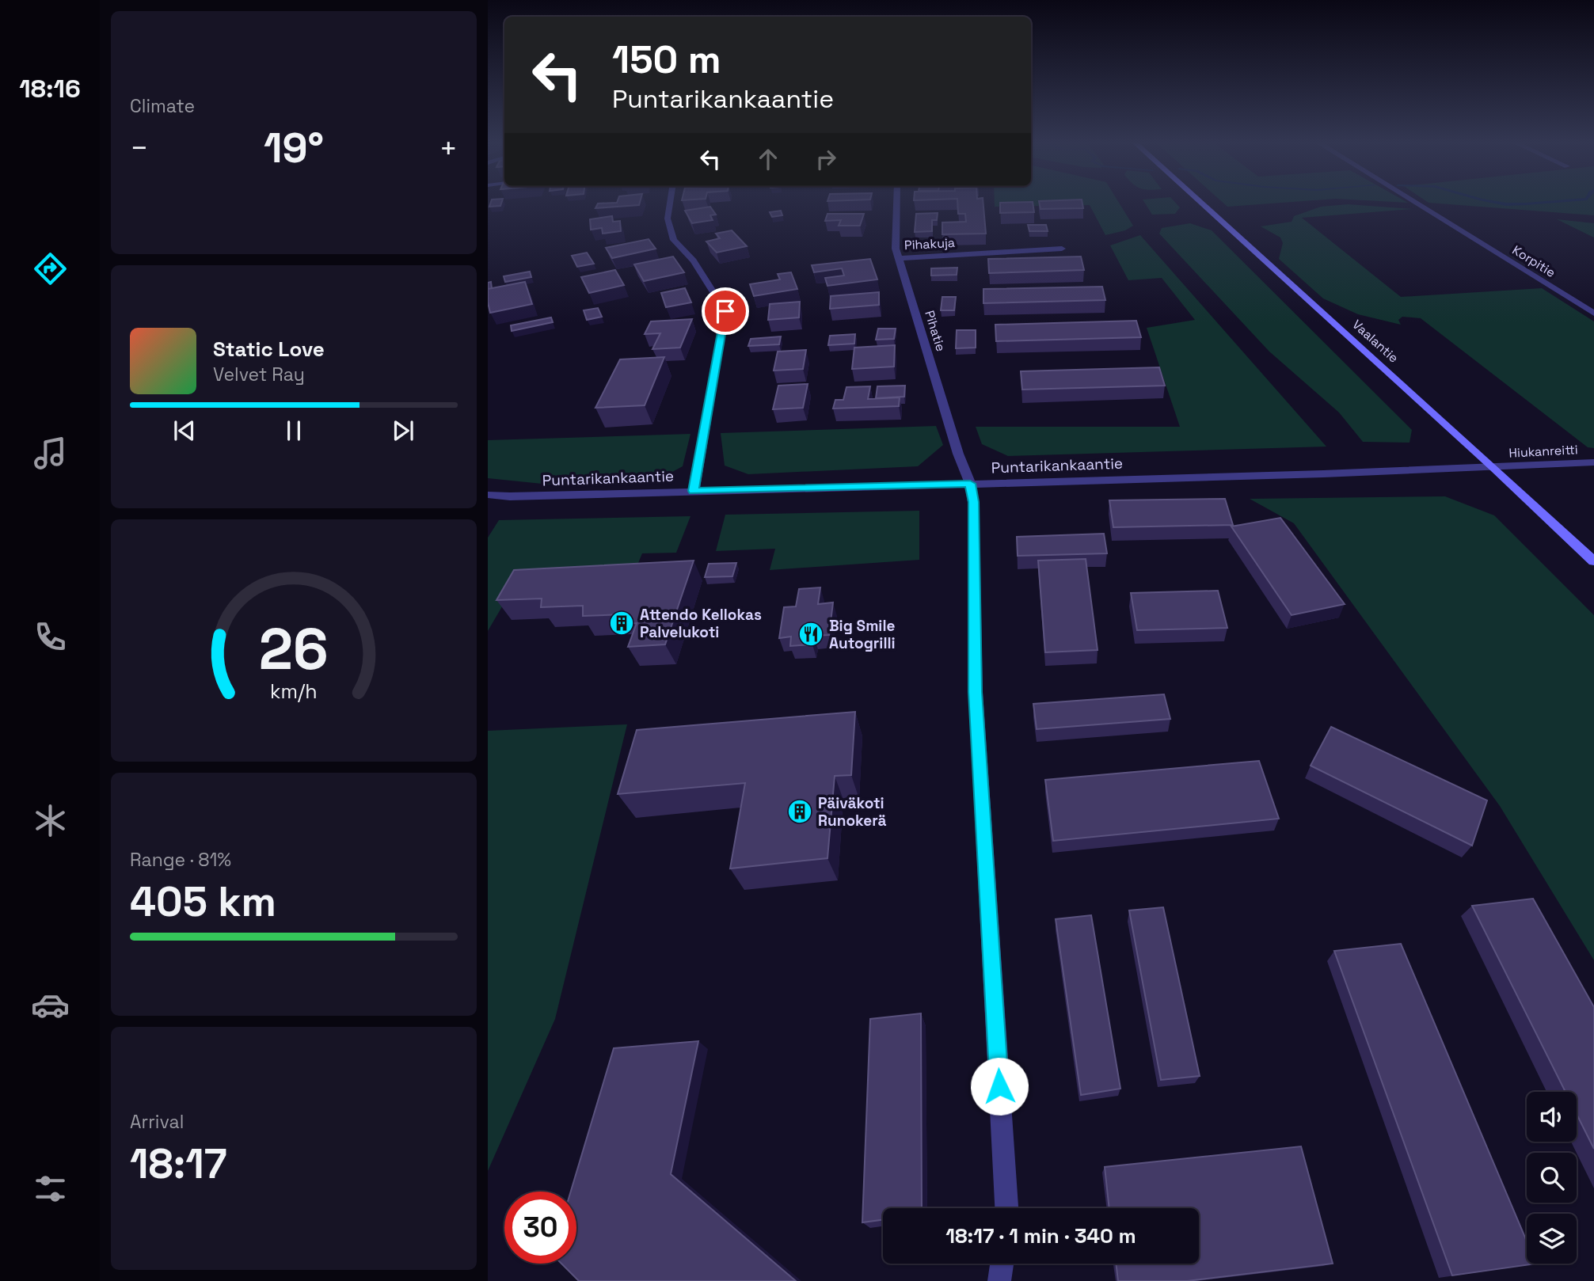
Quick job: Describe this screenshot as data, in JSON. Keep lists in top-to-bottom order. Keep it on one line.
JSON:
{"streets":{"street":["Pihakuja","Korpitie","Pihatie","Vaalantie","Hiukanreitti","Puntarikankaantie"]},"crossings":[["Pihakuja","Pihatie"],["Pihatie","Puntarikankaantie"],["Vaalantie","Hiukanreitti"],["Vaalantie","Puntarikankaantie"],["Hiukanreitti","Puntarikankaantie"]],"places":{"building":["Attendo Kellokas Palvelukoti","Päiväkoti Runokerä"],"restaurant":["Big Smile Autogrilli"]},"page":{"tabs":"18:16","tile":["Climate",["Range · 81%","405 km"],["Arrival","18:17"]],"turn":["150 m","Puntarikankaantie"],"heat":["−","19°","+"],"song":["Static Love","Velvet Ray"],"limit":"30","trip":"18:17 · 1 min · 340 m","gauge":["26","km/h"]}}
